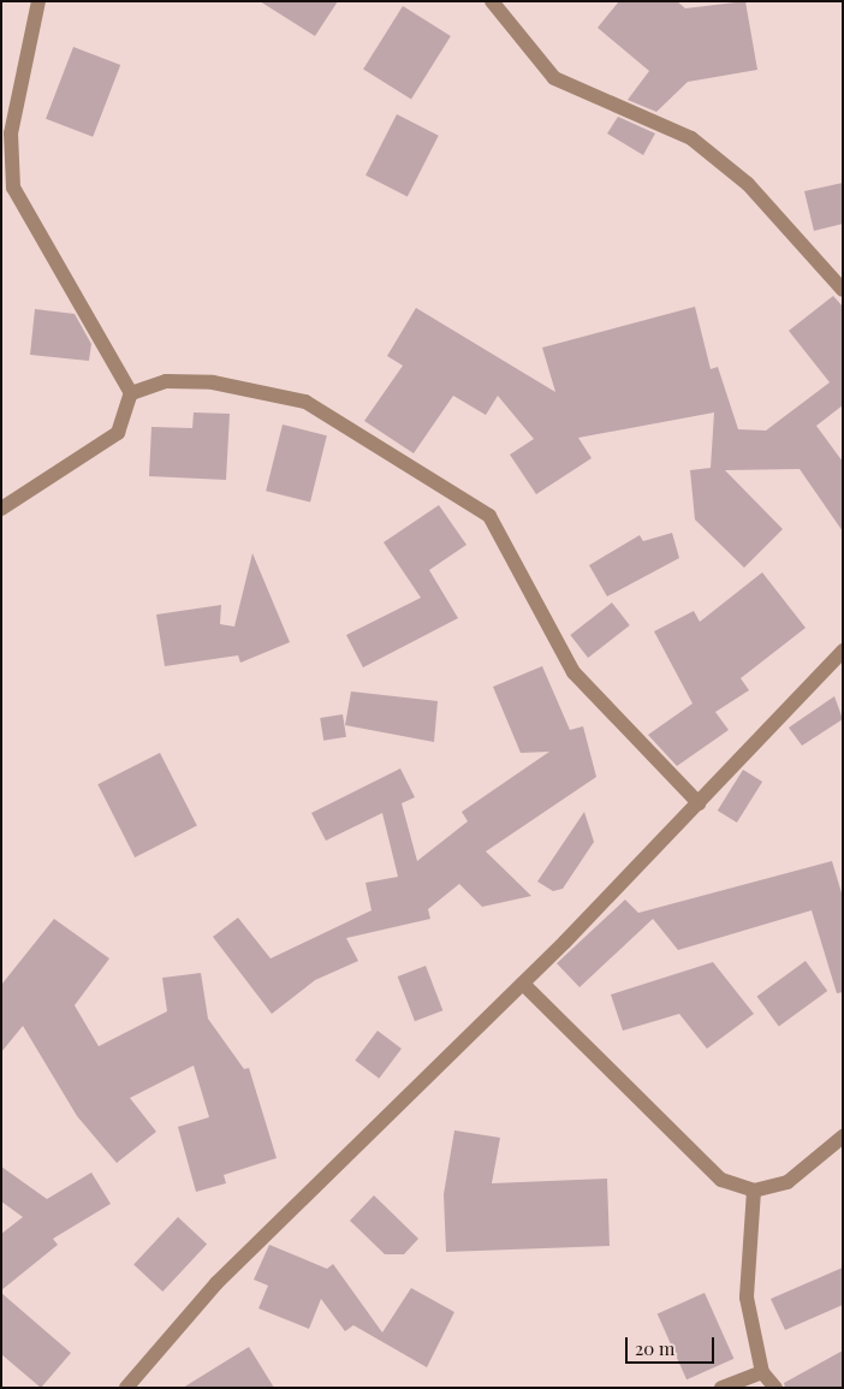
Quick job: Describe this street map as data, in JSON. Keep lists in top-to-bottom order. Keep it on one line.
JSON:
{"scale_bar":"20 m"}
